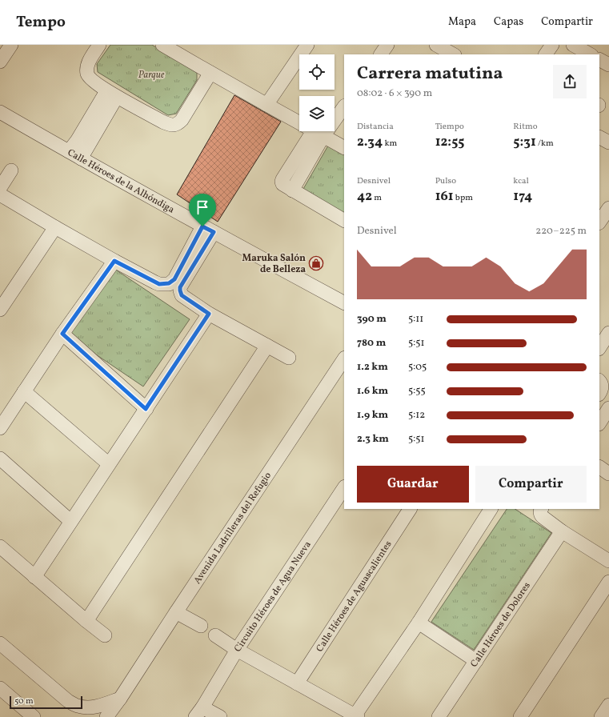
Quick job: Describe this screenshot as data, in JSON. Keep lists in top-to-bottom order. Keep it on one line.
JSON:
{"streets":{"street":["Calle Héroes de la Alhóndiga","Avenida Ladrilleras del Refugio","Circuito Héroes de Agua Nueva","Calle Héroes de Aguascalientes","Calle Héroes de Dolores"]},"parks":["Parque"],"places":{"shop":["Maruka Salón de Belleza"]},"scale_bar":"50 m","page":{"header":"Tempo","nav":["Mapa","Capas","Compartir"],"heading":["Carrera matutina","08:02 · 6 × 390 m"],"stats":[["Distancia","2.34 km"],["Tiempo","12:55"],["Ritmo","5:31 /km"],["Desnivel","42 m"],["Pulso","161 bpm"],["kcal","174"]],"chart":["Desnivel","220–225 m"],"list":[{"name":"390 m","note":"5:11"},{"name":"780 m","note":"5:51"},{"name":"1.2 km","note":"5:05"},{"name":"1.6 km","note":"5:55"},{"name":"1.9 km","note":"5:12"},{"name":"2.3 km","note":"5:51"}],"buttons":["Guardar","Compartir"],"scale":"50 m"}}
